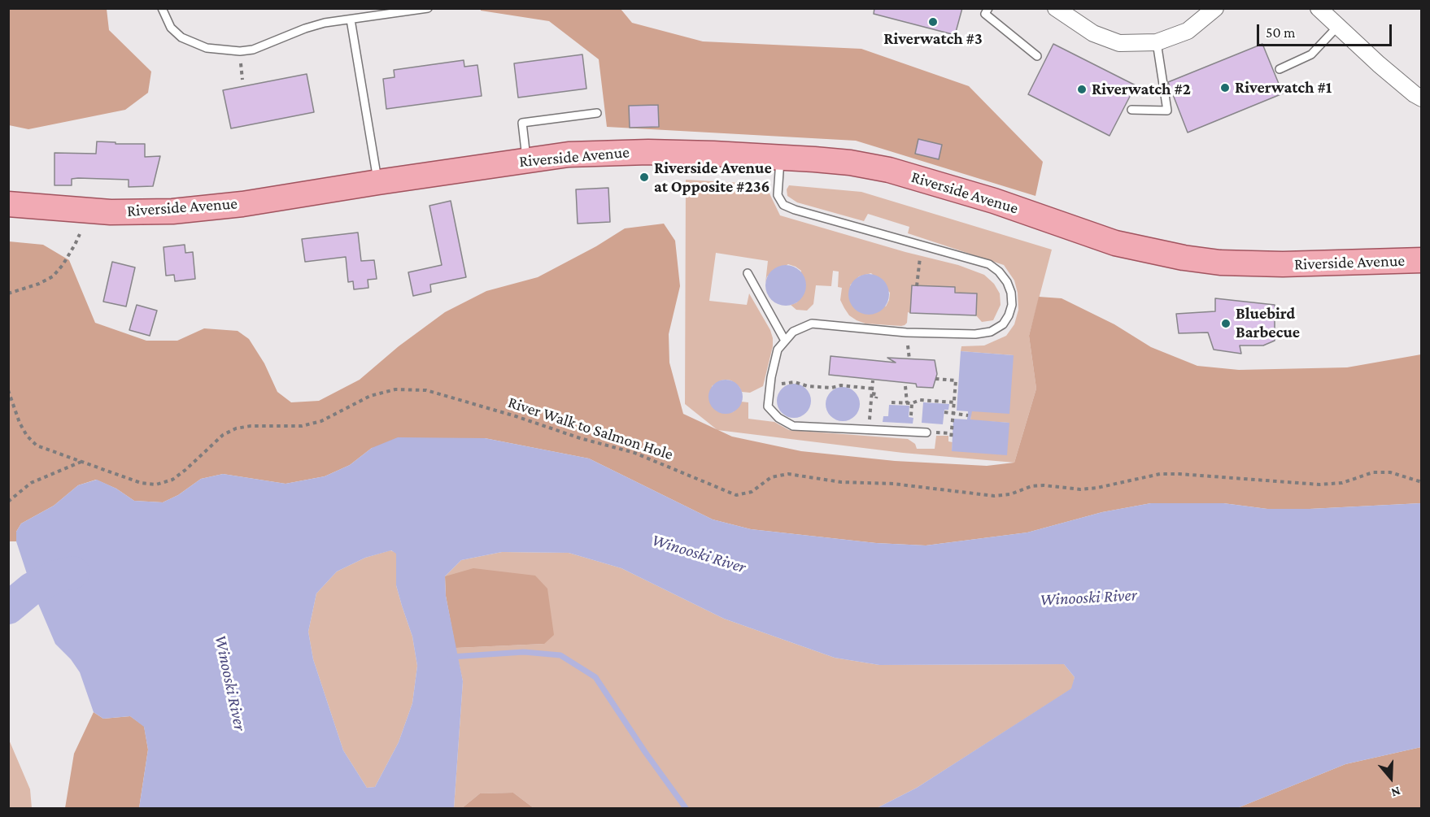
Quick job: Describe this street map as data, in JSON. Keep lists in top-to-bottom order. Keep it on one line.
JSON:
{"streets":{"main road":["Riverside Avenue"],"path":["River Walk to Salmon Hole"]},"water":["Winooski River"],"places":["Riverwatch #3","Riverwatch #1","Riverwatch #2","Riverside Avenue at Opposite #236","Bluebird Barbecue"],"scale_bar":"50 m","north":"bottom"}
